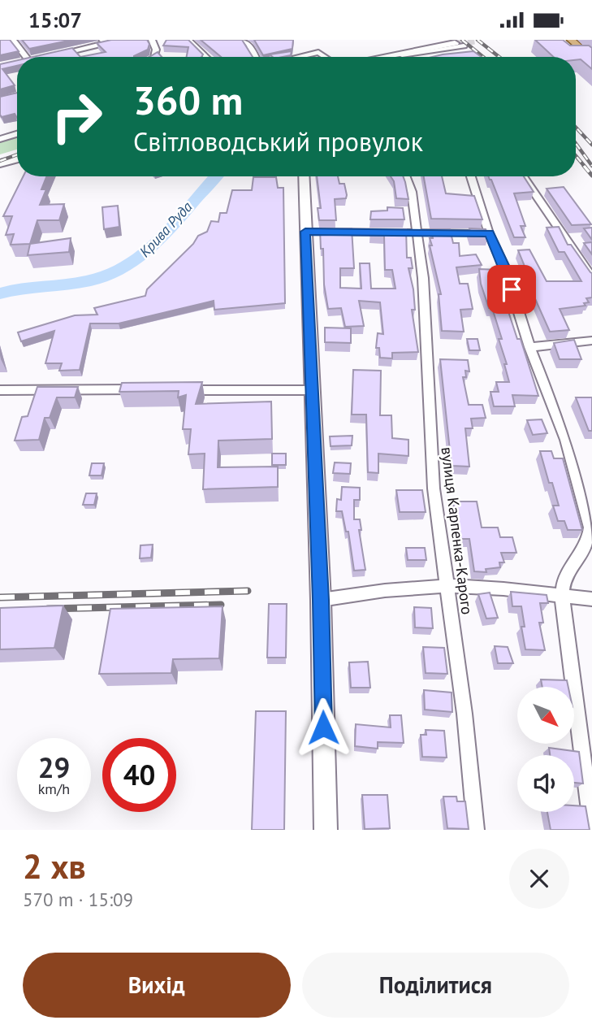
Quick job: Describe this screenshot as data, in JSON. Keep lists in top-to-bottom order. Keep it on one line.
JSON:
{"streets":{"street":["вулиця Карпенка-Карого"]},"water":["Крива Руда"],"north":"bottom right","page":{"status":"15:07","turn":["360 m","Світловодський провулок"],"speed":"29 km/h","limit":"40","heading":["2 хв","570 m · 15:09"],"buttons":["Вихід","Поділитися"]}}
